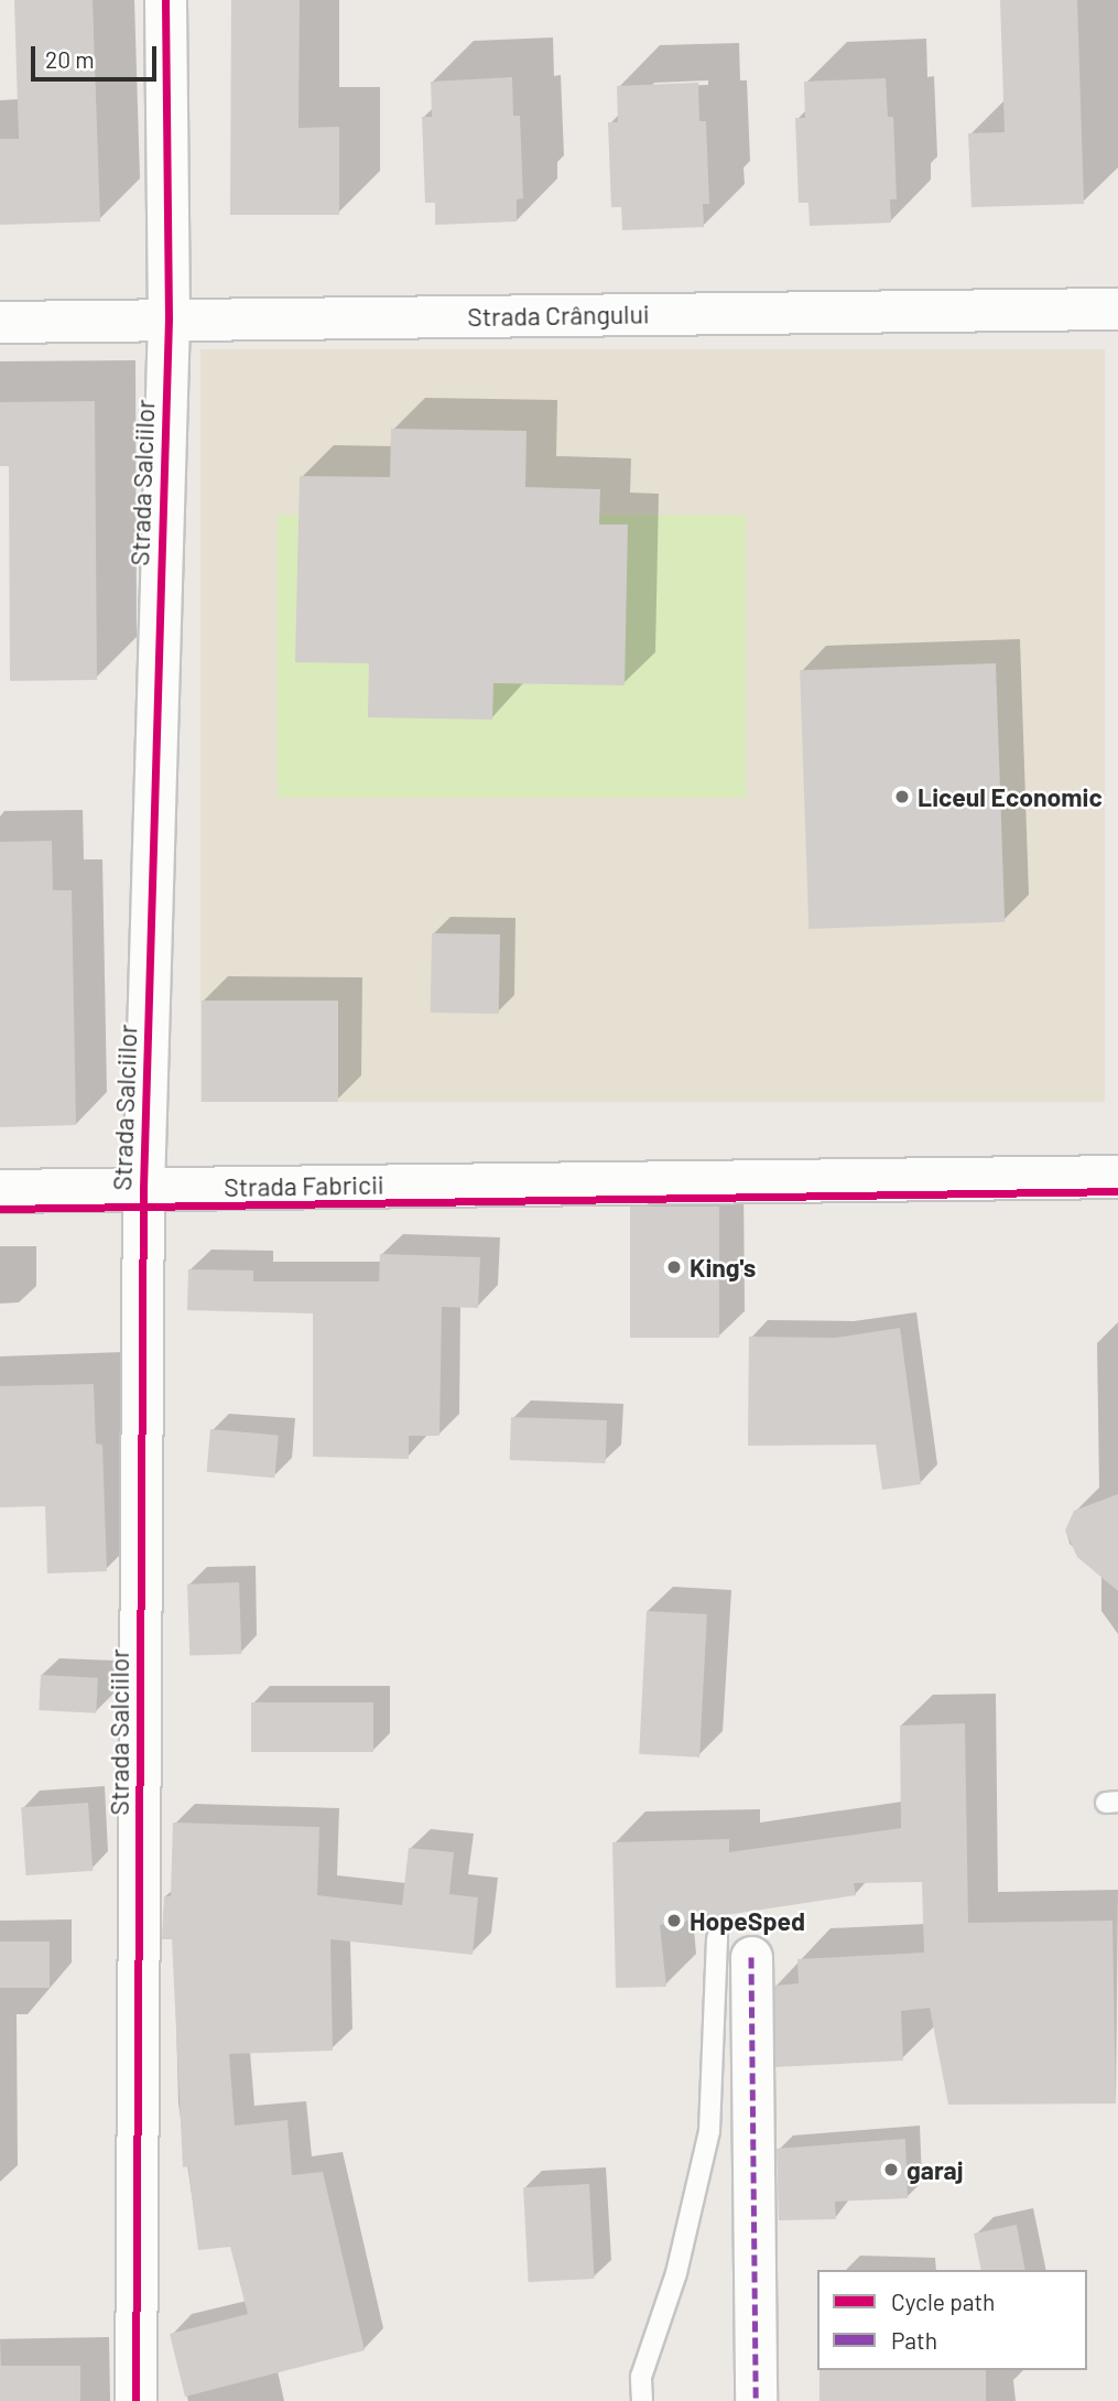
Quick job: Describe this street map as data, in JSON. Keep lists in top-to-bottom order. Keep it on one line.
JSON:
{"streets":{"main road":["Strada Fabricii"],"street":["Strada Crângului","Strada Salciilor"]},"crossings":[["Strada Crângului","Strada Salciilor"],["Strada Salciilor","Strada Fabricii"]],"places":["Liceul Economic","King's","HopeSped","garaj"],"legend":["Cycle path","Path"],"scale_bar":"20 m"}
